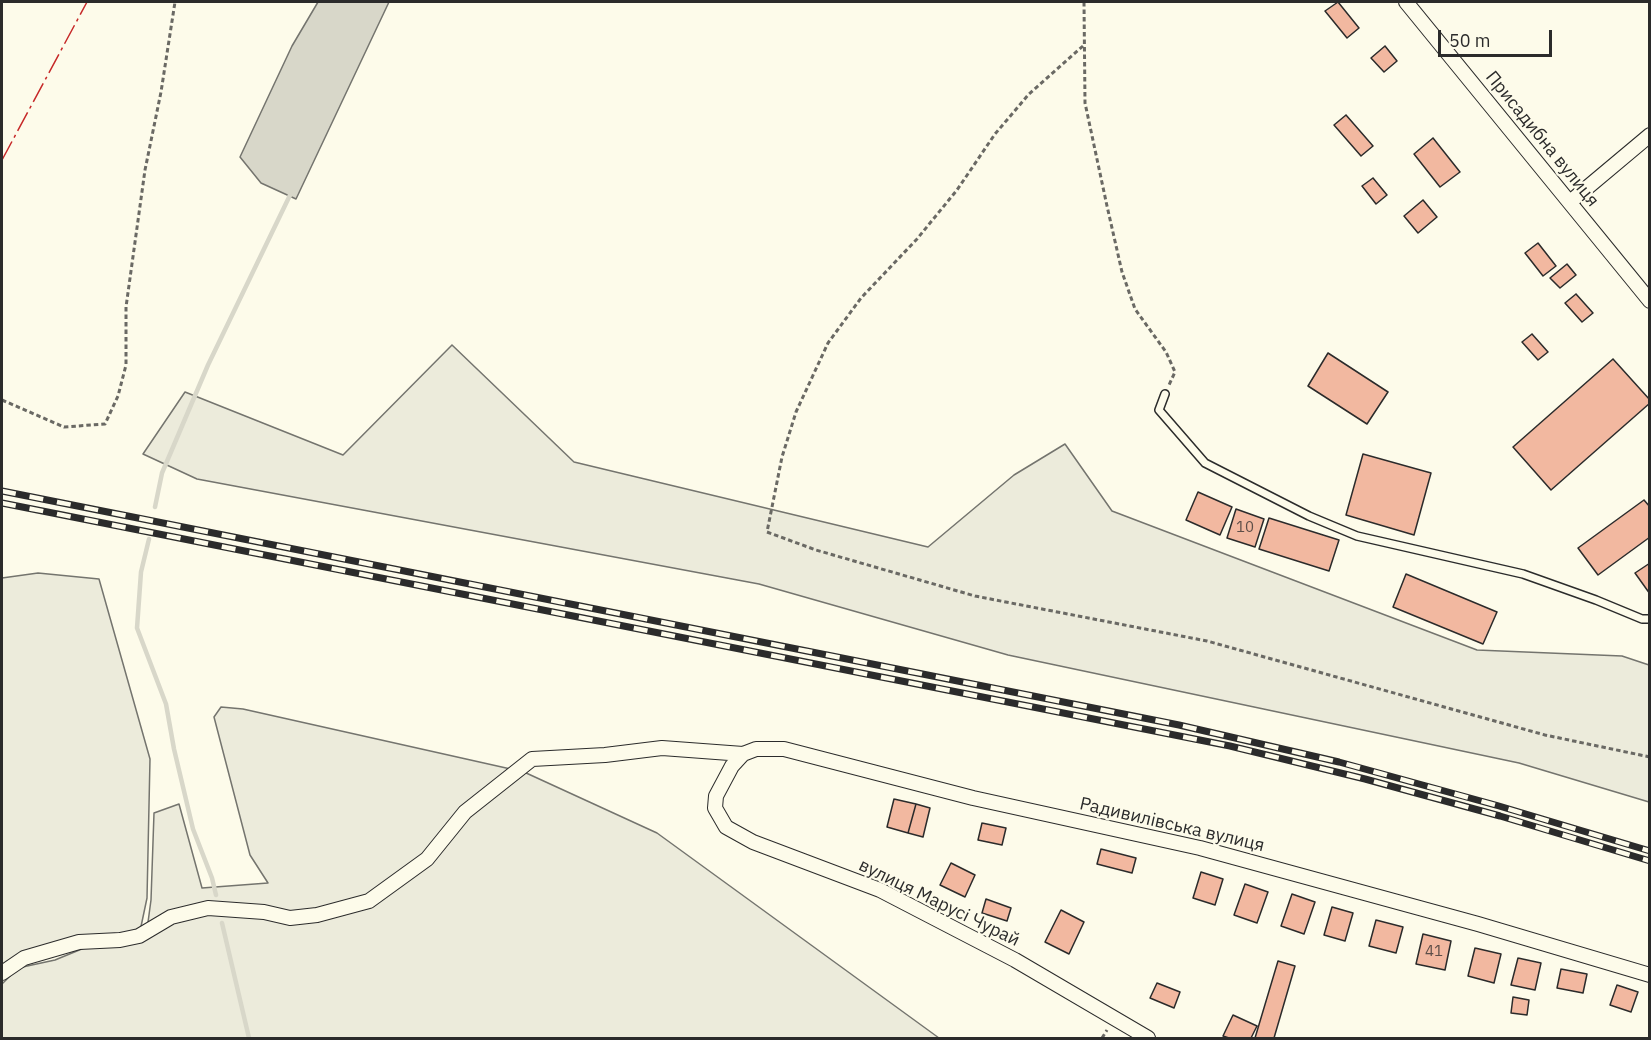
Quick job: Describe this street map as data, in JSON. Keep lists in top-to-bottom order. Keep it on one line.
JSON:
{"streets":{"street":["Присадибна вулиця","Радивилівська вулиця","вулиця Марусі Чурай"]},"crossings":[["Радивилівська вулиця","вулиця Марусі Чурай"]],"house_numbers":["10","41"],"scale_bar":"50 m"}
